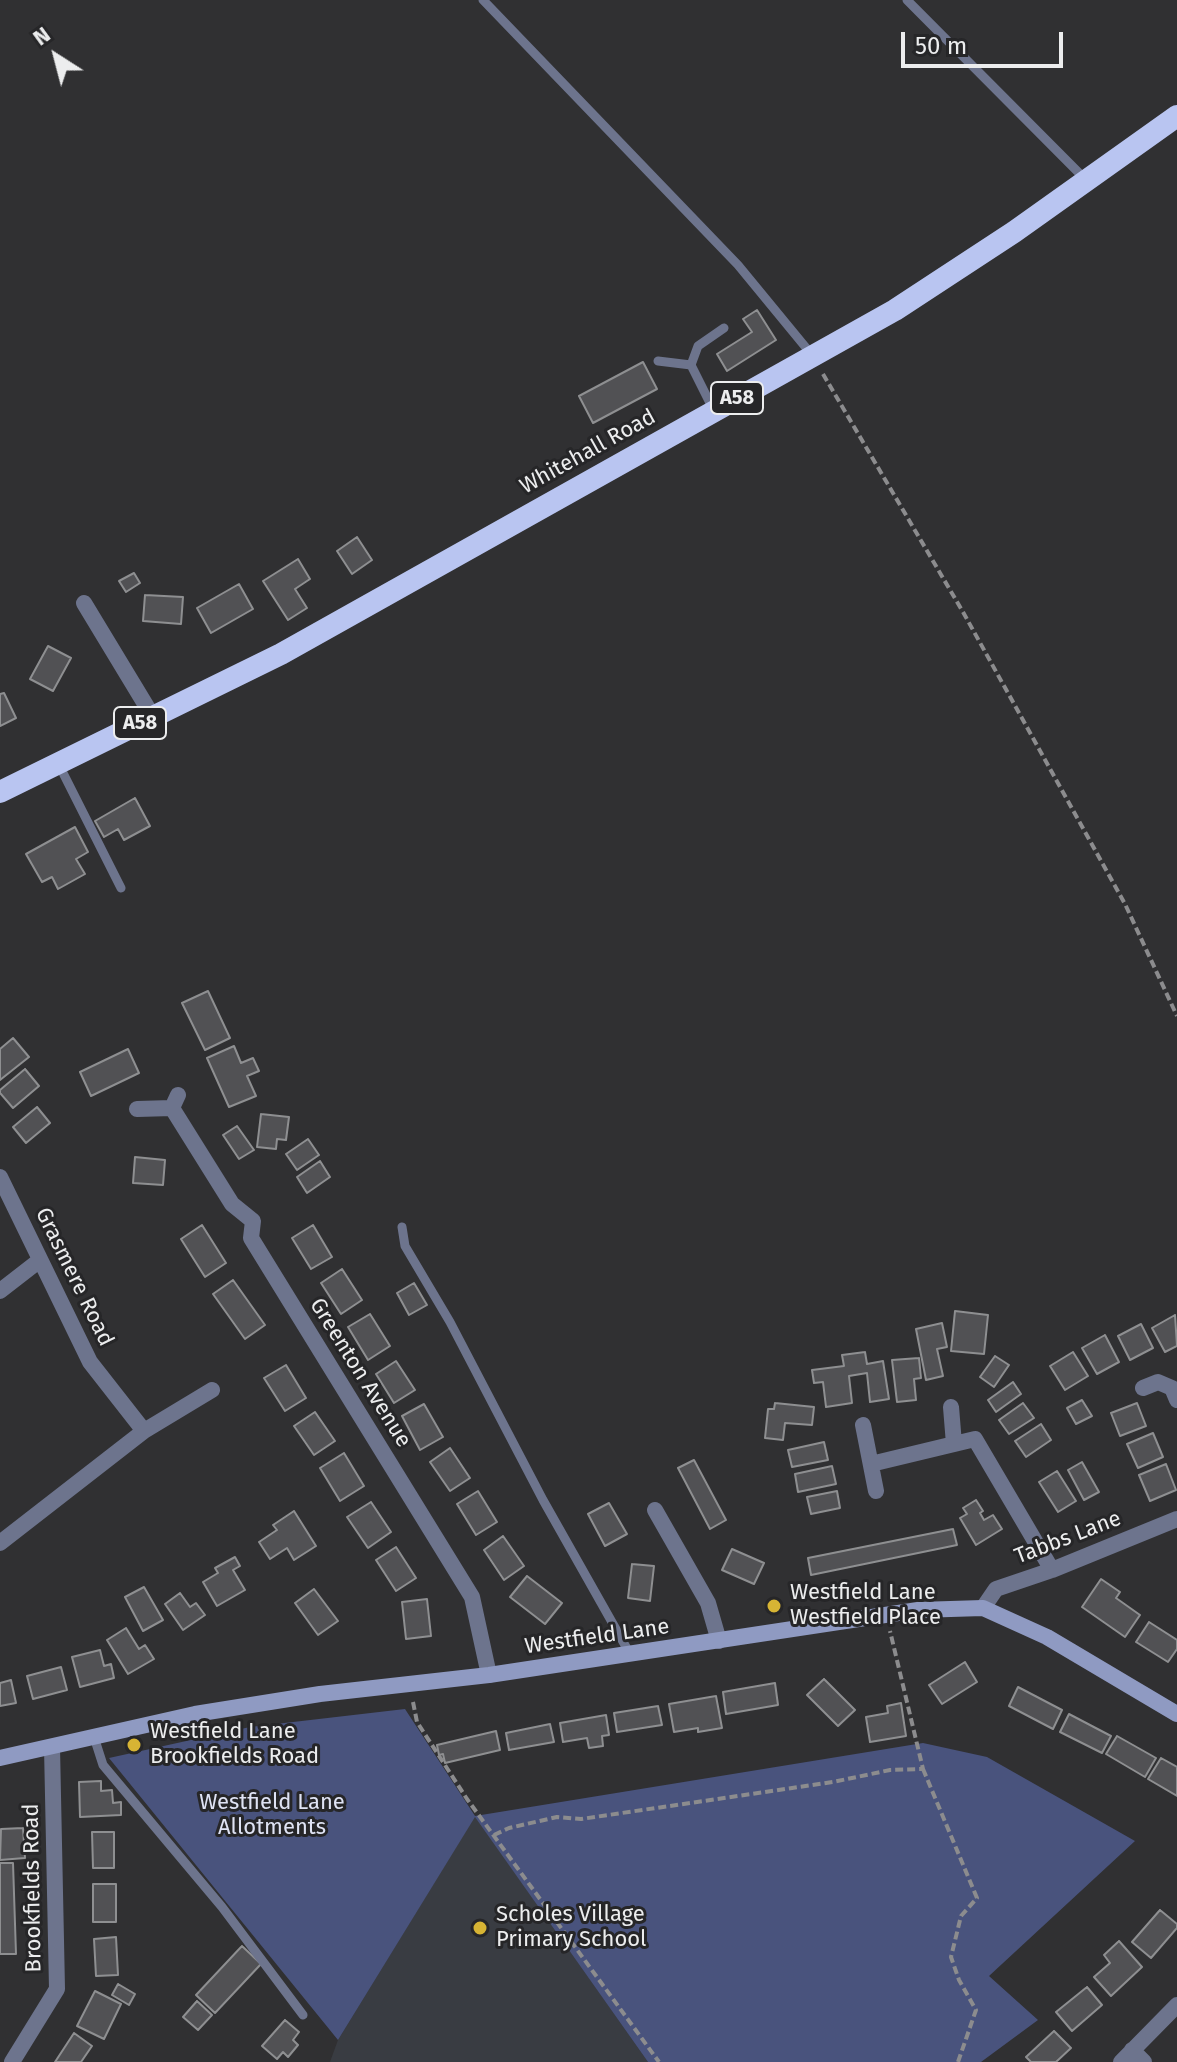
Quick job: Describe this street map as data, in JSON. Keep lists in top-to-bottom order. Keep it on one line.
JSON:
{"streets":{"highway":["A58","Whitehall Road"],"main road":["Westfield Lane"],"street":["Grasmere Road","Greenton Avenue","Tabbs Lane","Brookfields Road"]},"crossings":[["Greenton Avenue","Westfield Lane"],["Tabbs Lane","Westfield Lane"],["Westfield Lane","Brookfields Road"]],"parks":["Westfield Lane Allotments"],"places":["Westfield Lane Westfield Place","Westfield Lane Brookfields Road","Scholes Village Primary School"],"scale_bar":"50 m","north":"top left"}
